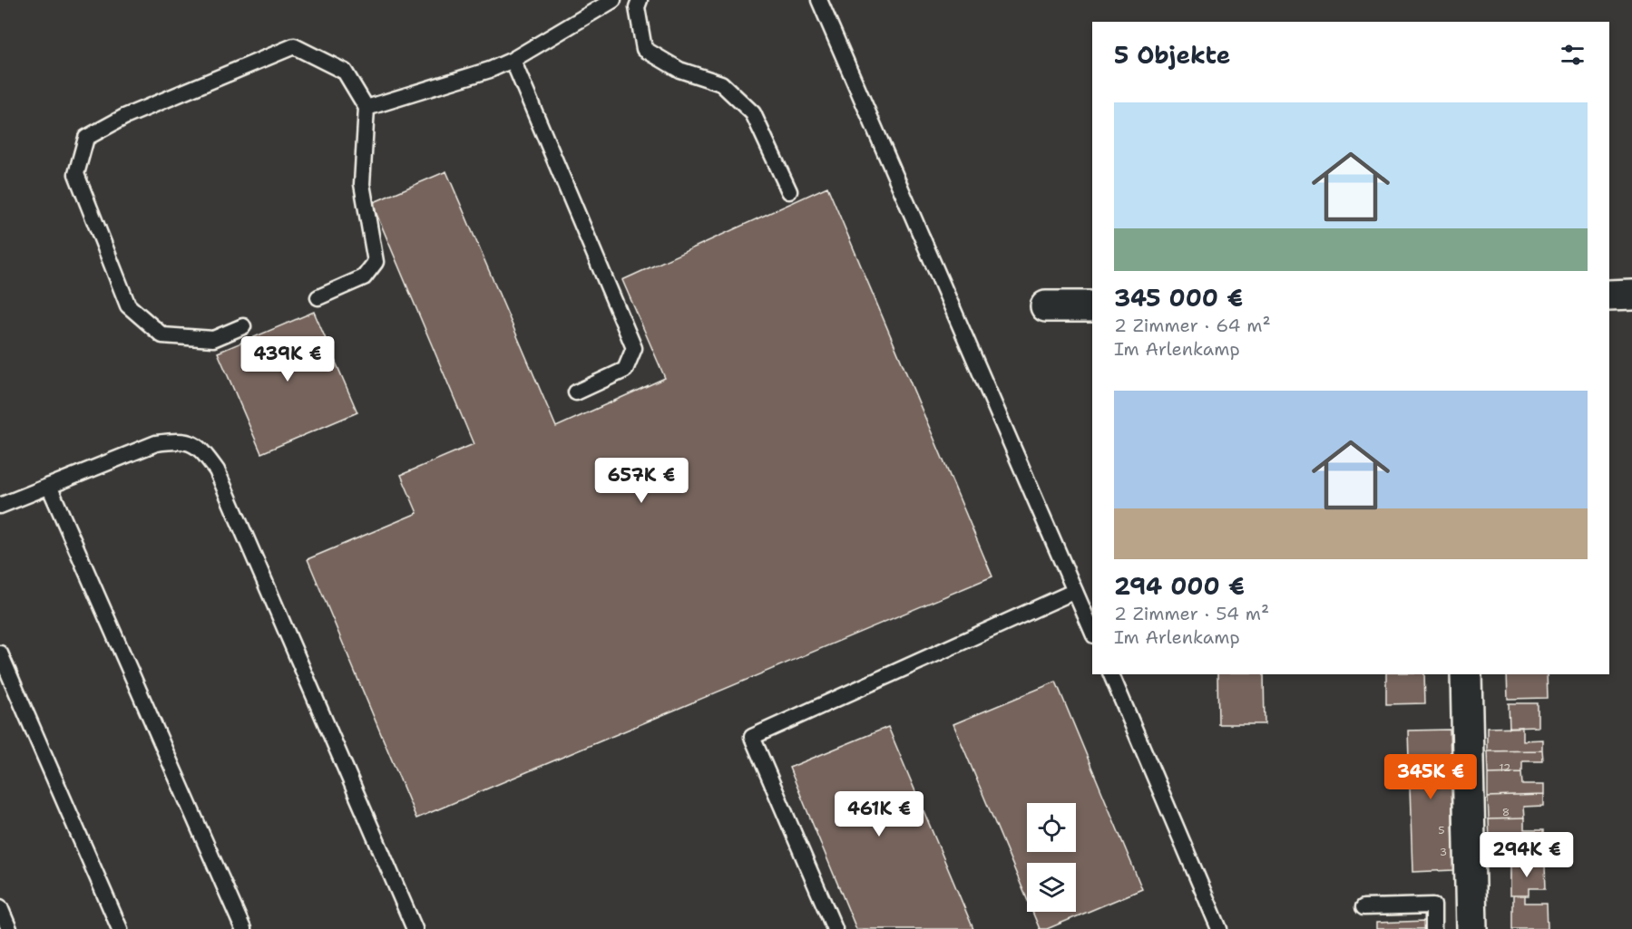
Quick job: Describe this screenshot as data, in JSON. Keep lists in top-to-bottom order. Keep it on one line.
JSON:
{"house_numbers":["12","8","5","3"],"page":{"heading":"5 Objekte","list":[{"name":"345 000 €","note":"2 Zimmer · 64 m² · Im Arlenkamp"},{"name":"294 000 €","note":"2 Zimmer · 54 m² · Im Arlenkamp"}],"price":["439K €","657K €","345K €","461K €","294K €"]}}
